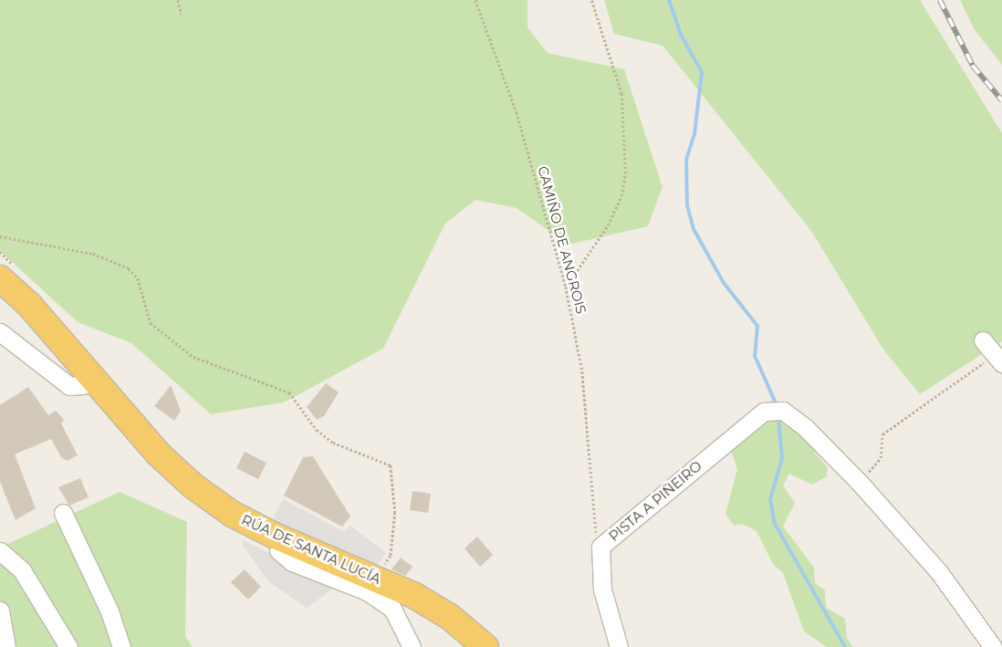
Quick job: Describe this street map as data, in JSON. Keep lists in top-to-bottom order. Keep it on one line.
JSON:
{"streets":{"highway":["RÚA DE SANTA LUCÍA"],"street":["PISTA A PIÑEIRO"],"path":["CAMIÑO DE ANGROIS"]},"crossings":[["CAMIÑO DE ANGROIS","PISTA A PIÑEIRO"]]}
